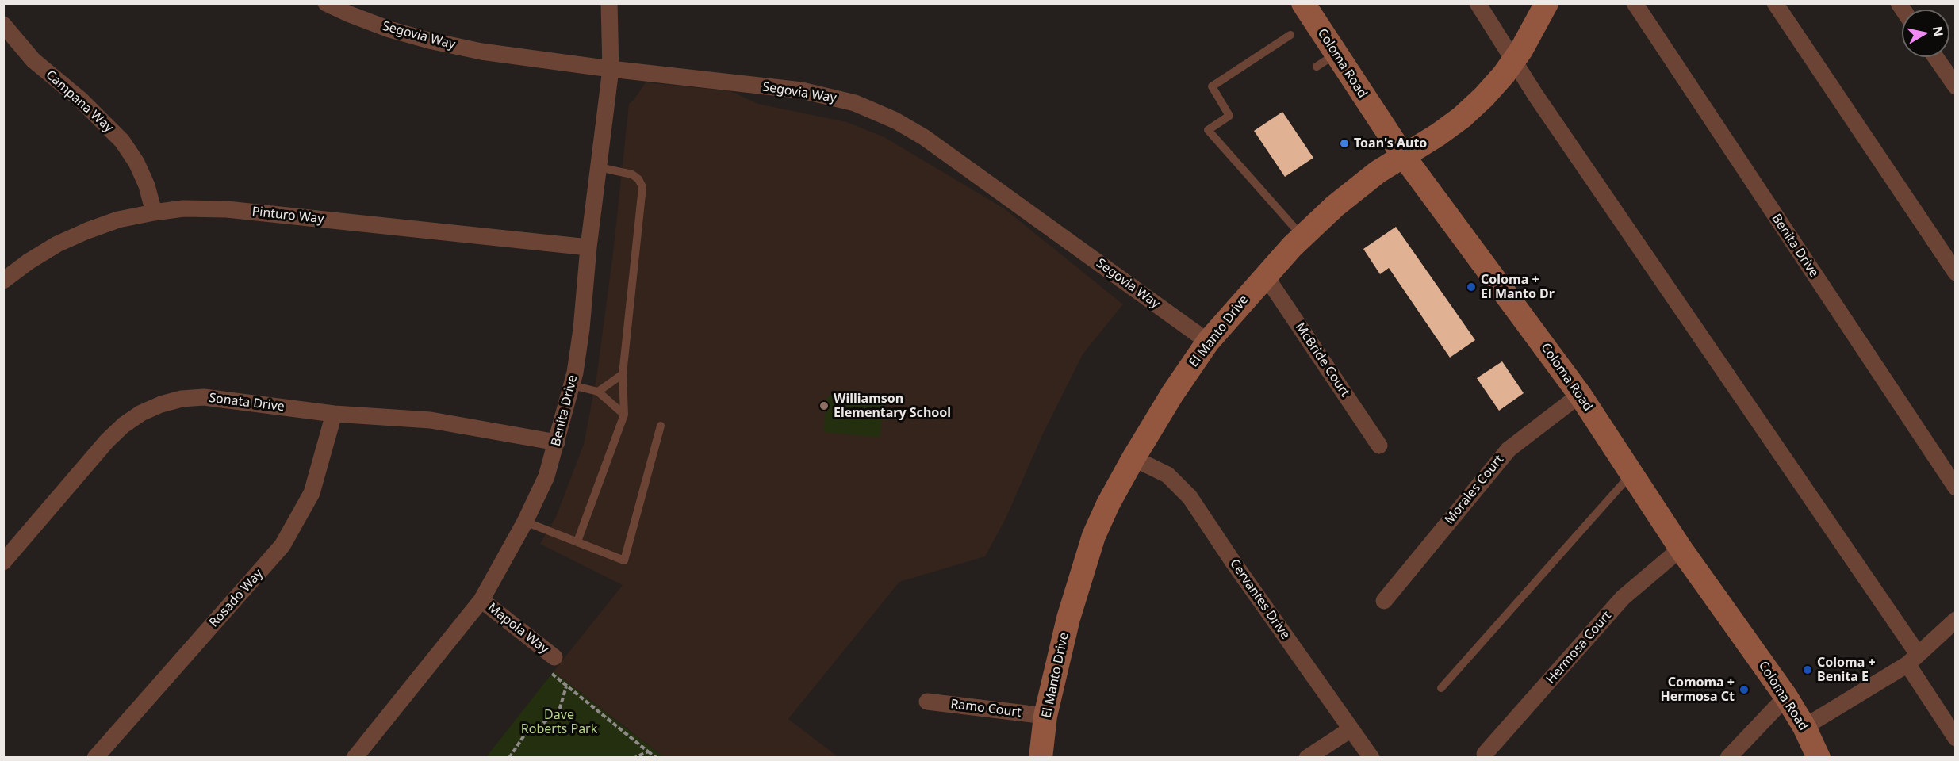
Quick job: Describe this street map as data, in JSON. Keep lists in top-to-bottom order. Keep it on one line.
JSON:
{"streets":{"street":["Segovia Way","Coloma Road","Campana Way","Pinturo Way","Benita Drive","El Manto Drive","McBride Court","Sonata Drive","Morales Court","Rosado Way","Cervantes Drive","Mapola Way","Hermosa Court","Ramo Court"]},"crossings":[["Segovia Way","Benita Drive"],["Segovia Way","El Manto Drive"],["Coloma Road","El Manto Drive"],["Coloma Road","Morales Court"],["Coloma Road","Hermosa Court"],["Campana Way","Pinturo Way"],["Pinturo Way","Benita Drive"],["Benita Drive","Sonata Drive"],["Benita Drive","Mapola Way"],["El Manto Drive","McBride Court"],["El Manto Drive","Cervantes Drive"],["El Manto Drive","Ramo Court"],["Sonata Drive","Rosado Way"]],"parks":["Dave Roberts Park"],"places":["Toan's Auto","Coloma + El Manto Dr","Williamson Elementary School","Coloma + Benita E","Comoma + Hermosa Ct"],"north":"right"}
